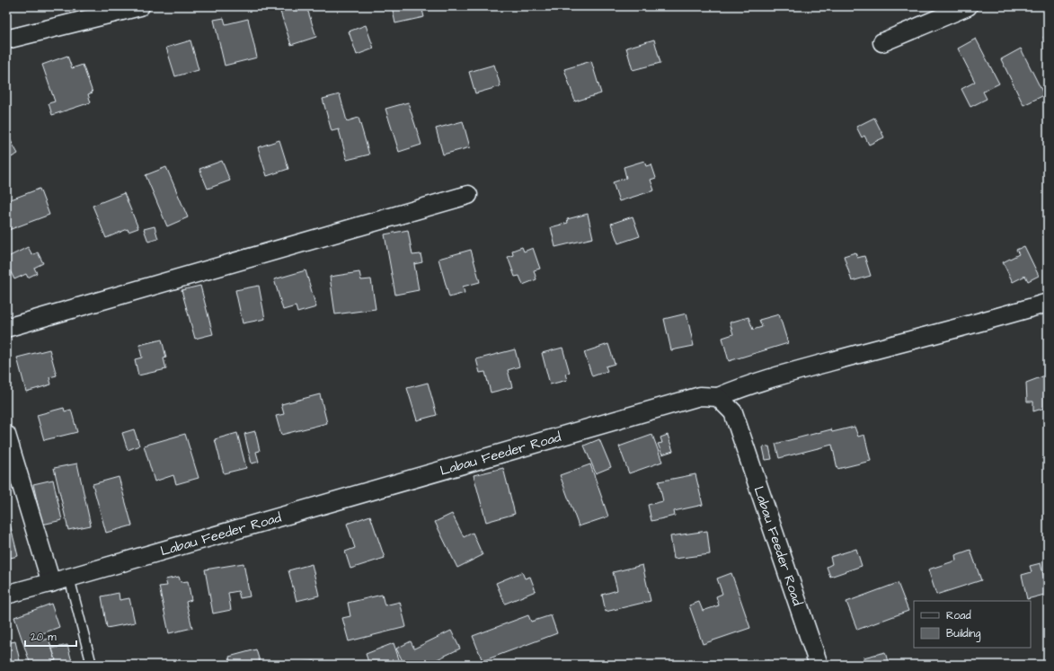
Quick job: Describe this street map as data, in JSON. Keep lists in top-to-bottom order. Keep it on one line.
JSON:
{"streets":{"street":["Labau Feeder Road"]},"legend":["Road","Building"],"scale_bar":"20 m"}
